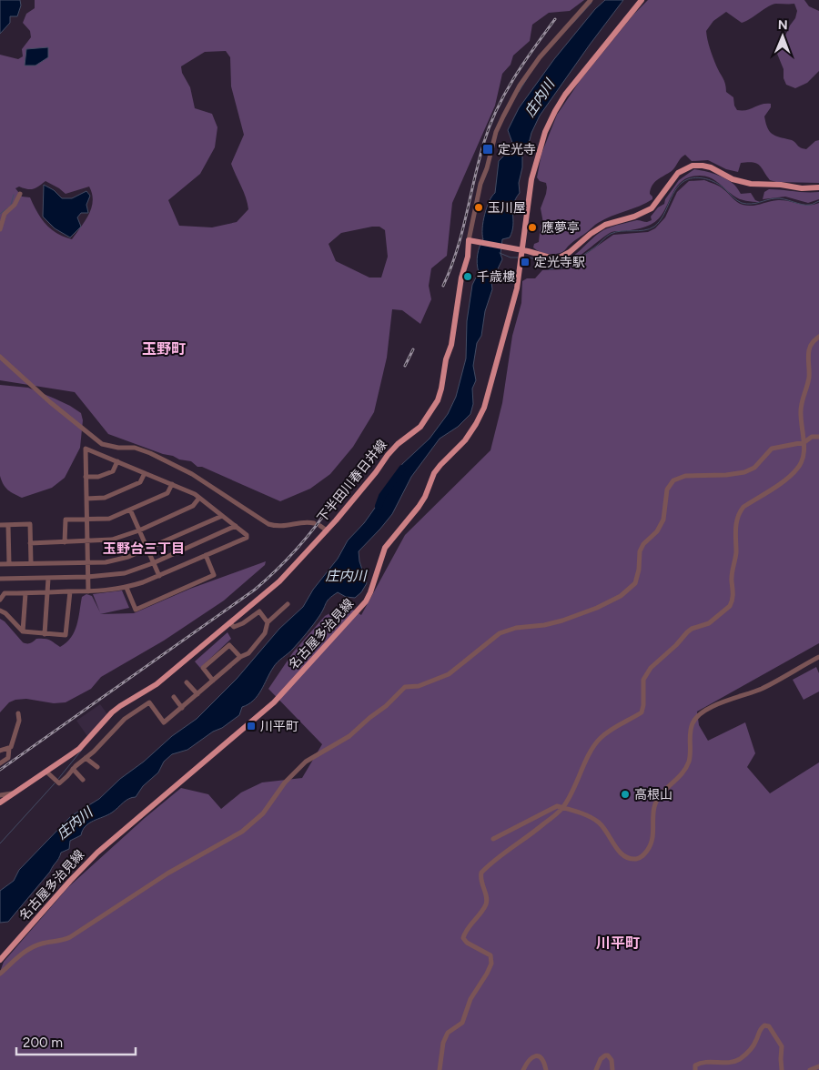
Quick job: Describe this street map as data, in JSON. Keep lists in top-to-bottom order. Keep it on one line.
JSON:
{"streets":{"main road":["下半田川春日井線","名古屋多治見線"]},"districts":["玉野町","玉野台三丁目","川平町"],"water":["庄内川"],"places":{"transit":["定光寺","定光寺駅","川平町"],"other":["玉川屋","應夢亭","千歳樓","高根山"]},"scale_bar":"200 m","north":"top"}
